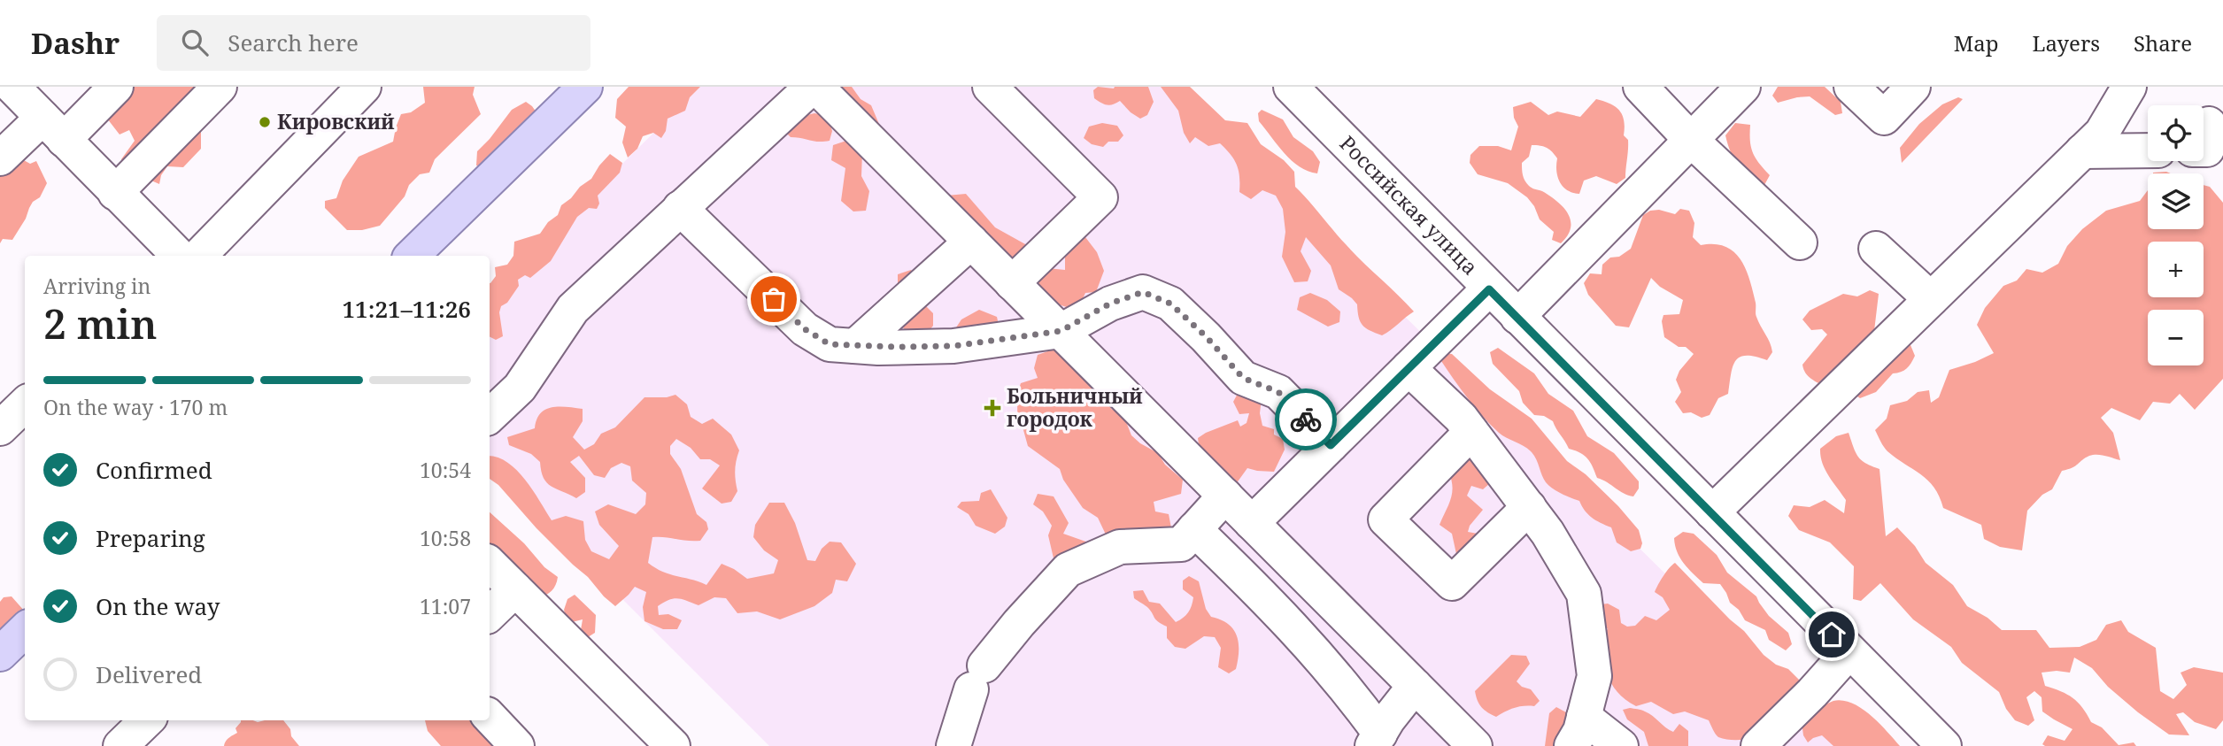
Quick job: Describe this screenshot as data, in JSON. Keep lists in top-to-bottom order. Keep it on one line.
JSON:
{"streets":{"street":["Российская улица"]},"places":{"other":["Кировский"],"health":["Больничный городок"]},"page":{"header":"Dashr","search":"Search here","nav":["Map","Layers","Share"],"map_buttons":["+","−"],"heading":["2 min","Arriving in","11:21–11:26"],"bar":"On the way · 170 m","list":[["Confirmed","10:54"],["Preparing","10:58"],["On the way","11:07"],"Delivered"]}}
